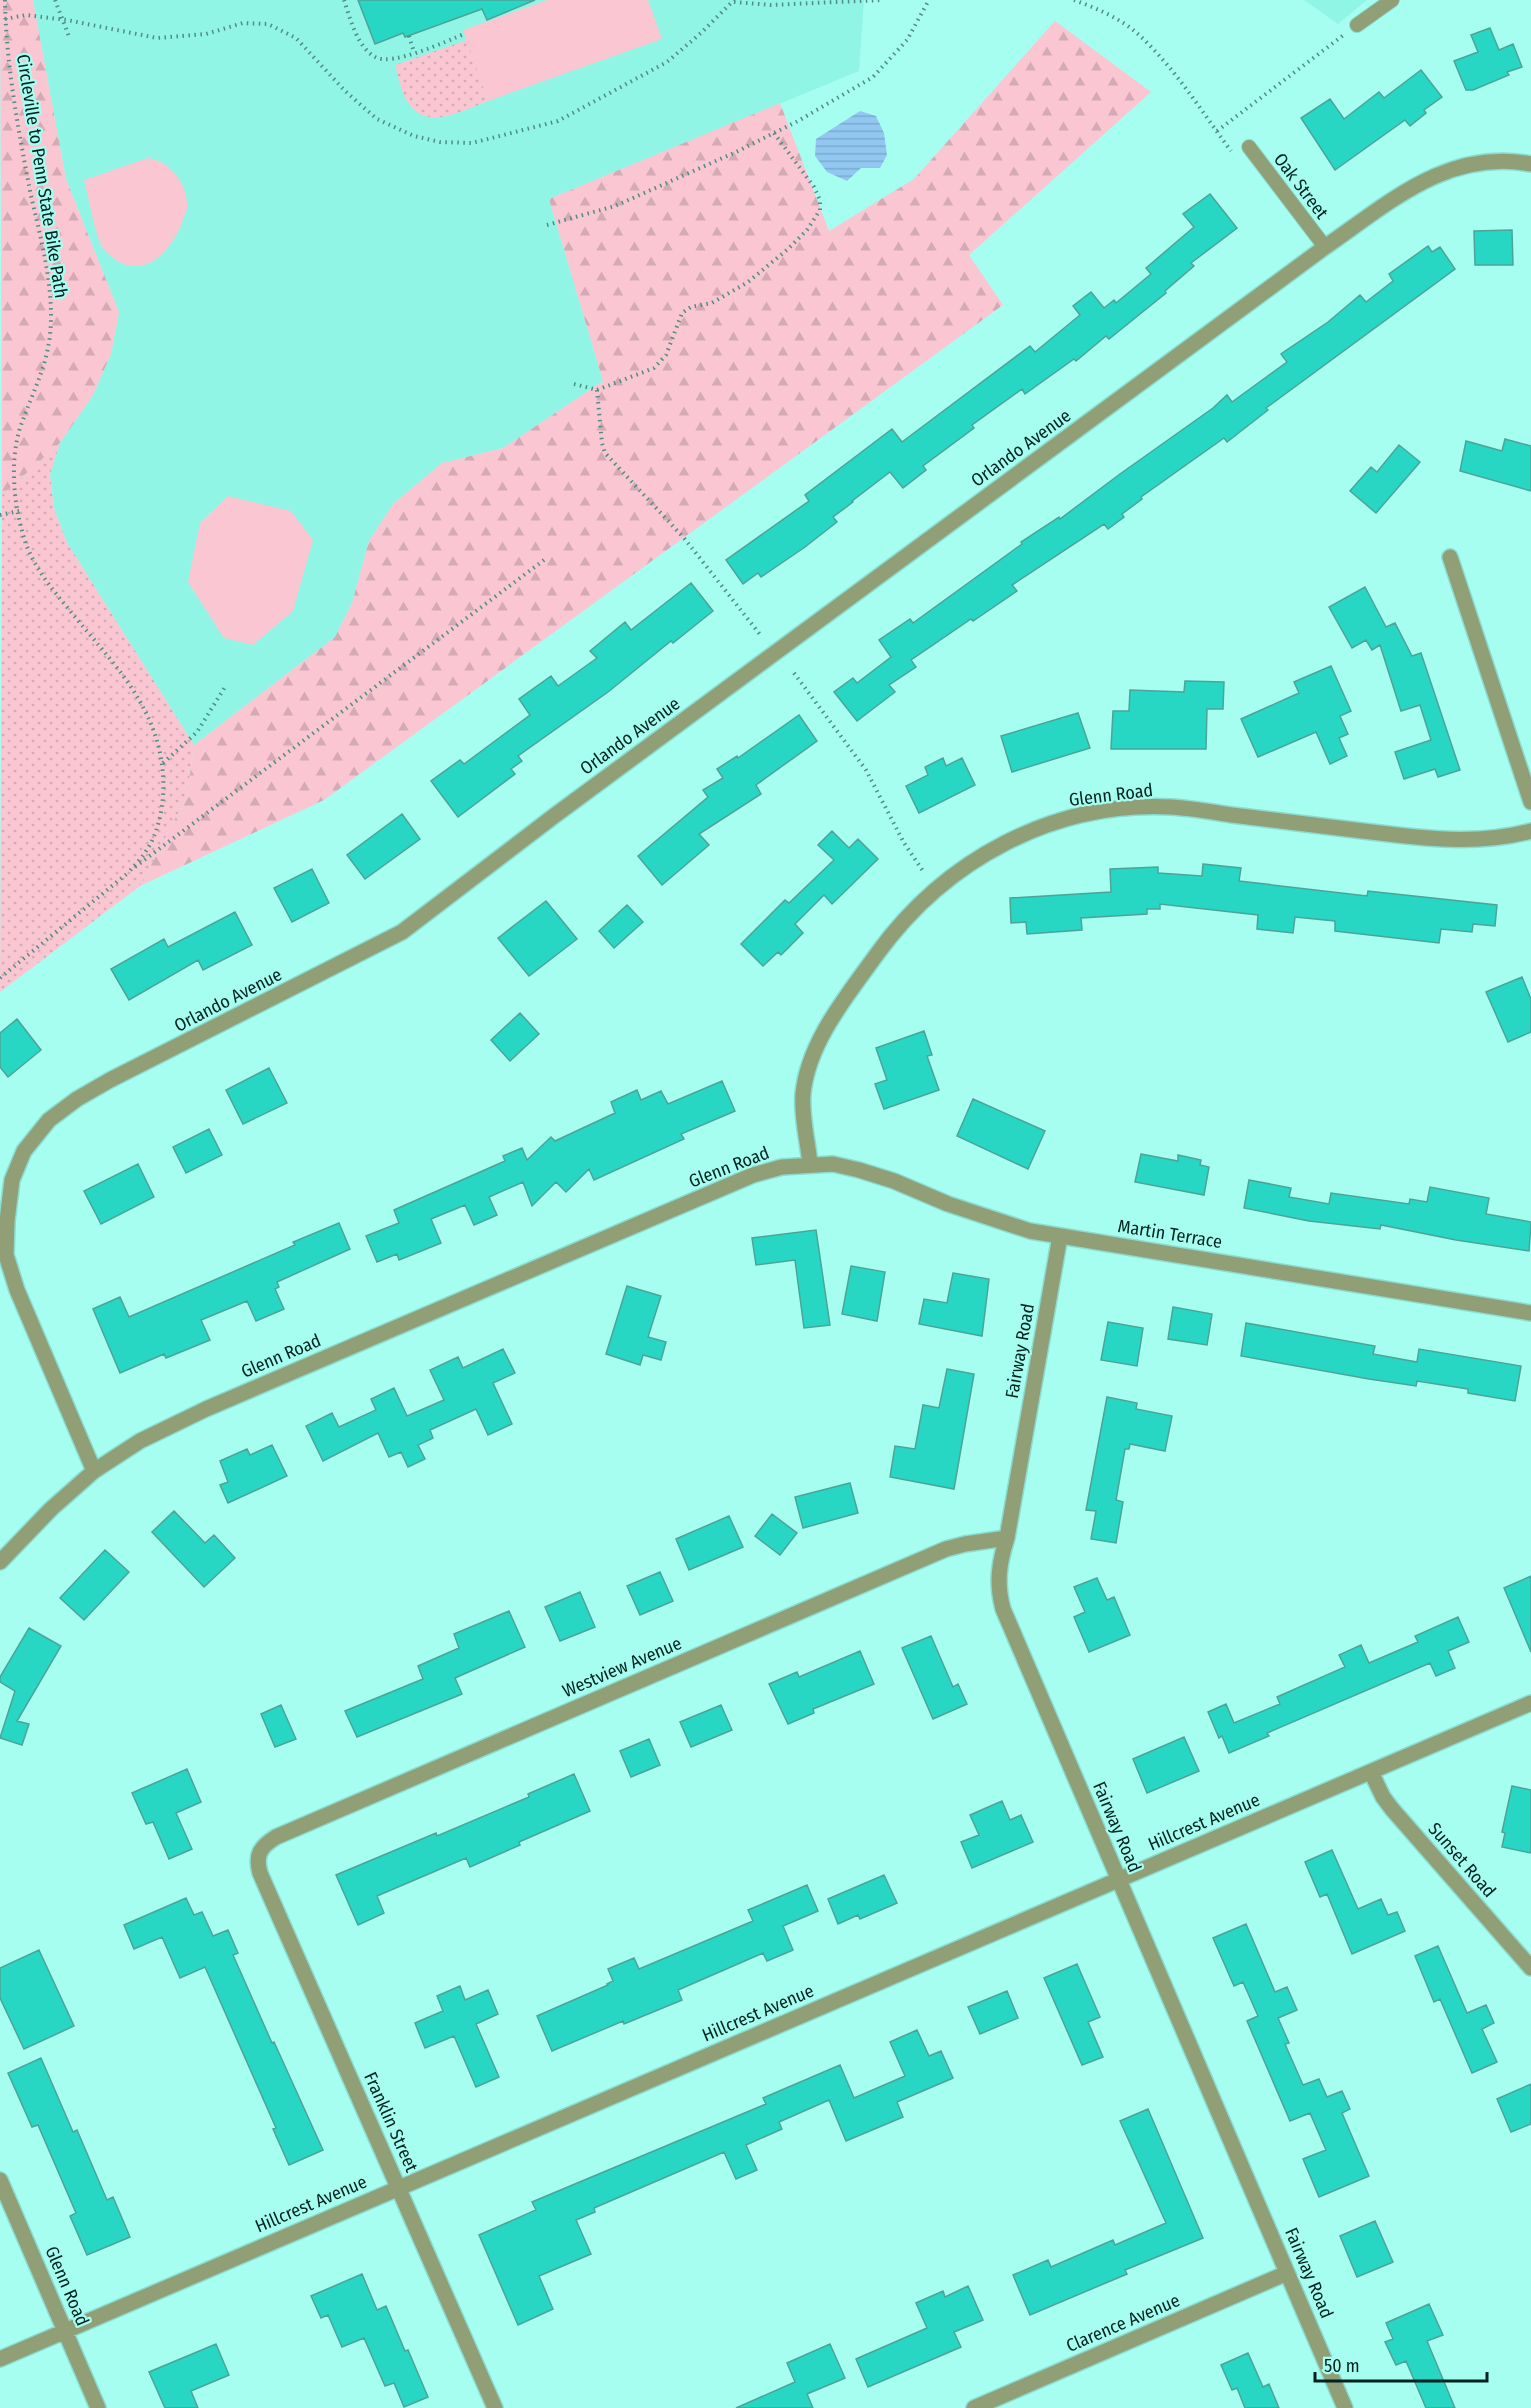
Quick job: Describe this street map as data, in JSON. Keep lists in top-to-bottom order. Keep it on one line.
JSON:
{"streets":{"street":["Orlando Avenue","Glenn Road","Martin Terrace","Fairway Road","Westview Avenue","Hillcrest Avenue","Sunset Road","Franklin Street","Clarence Avenue"],"lane":["Oak Street"],"path":["Circleville to Penn State Bike Path"]},"crossings":[["Oak Street","Orlando Avenue"],["Orlando Avenue","Glenn Road"],["Glenn Road","Martin Terrace"],["Glenn Road","Hillcrest Avenue"],["Martin Terrace","Fairway Road"],["Fairway Road","Westview Avenue"],["Fairway Road","Hillcrest Avenue"],["Fairway Road","Clarence Avenue"],["Westview Avenue","Franklin Street"],["Hillcrest Avenue","Sunset Road"],["Hillcrest Avenue","Franklin Street"]],"scale_bar":"50 m"}
